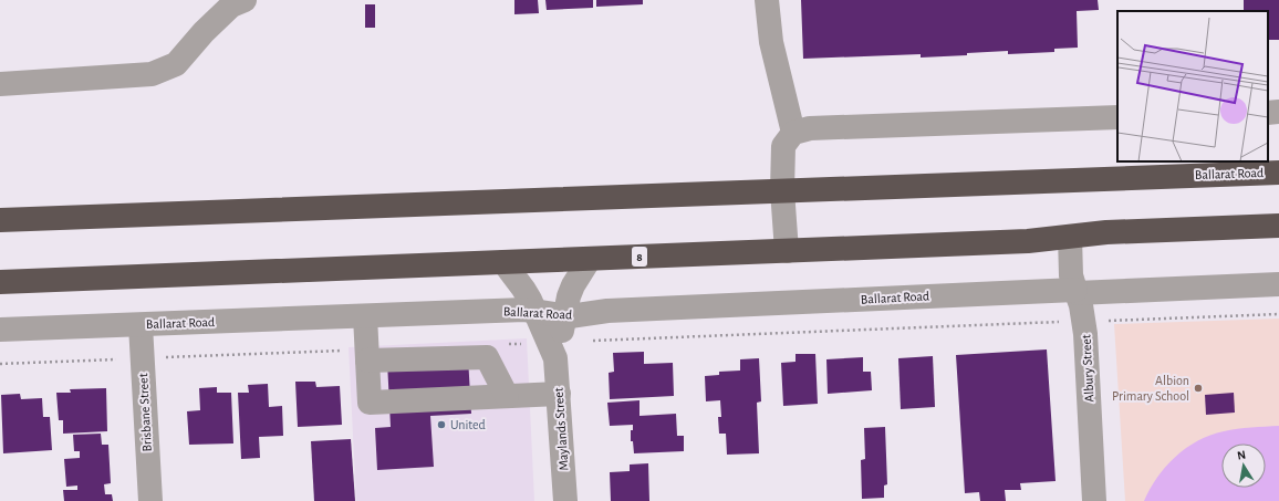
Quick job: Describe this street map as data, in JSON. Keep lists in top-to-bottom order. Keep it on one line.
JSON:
{"streets":{"highway":["Ballarat Road","8"],"street":["Albury Street","Brisbane Street","Maylands Street"]},"crossings":[["Ballarat Road","Albury Street"],["Ballarat Road","Brisbane Street"],["Ballarat Road","Maylands Street"],["8","Albury Street"],["8","Maylands Street"]],"places":["Albion Primary School","United"],"north":"top"}
